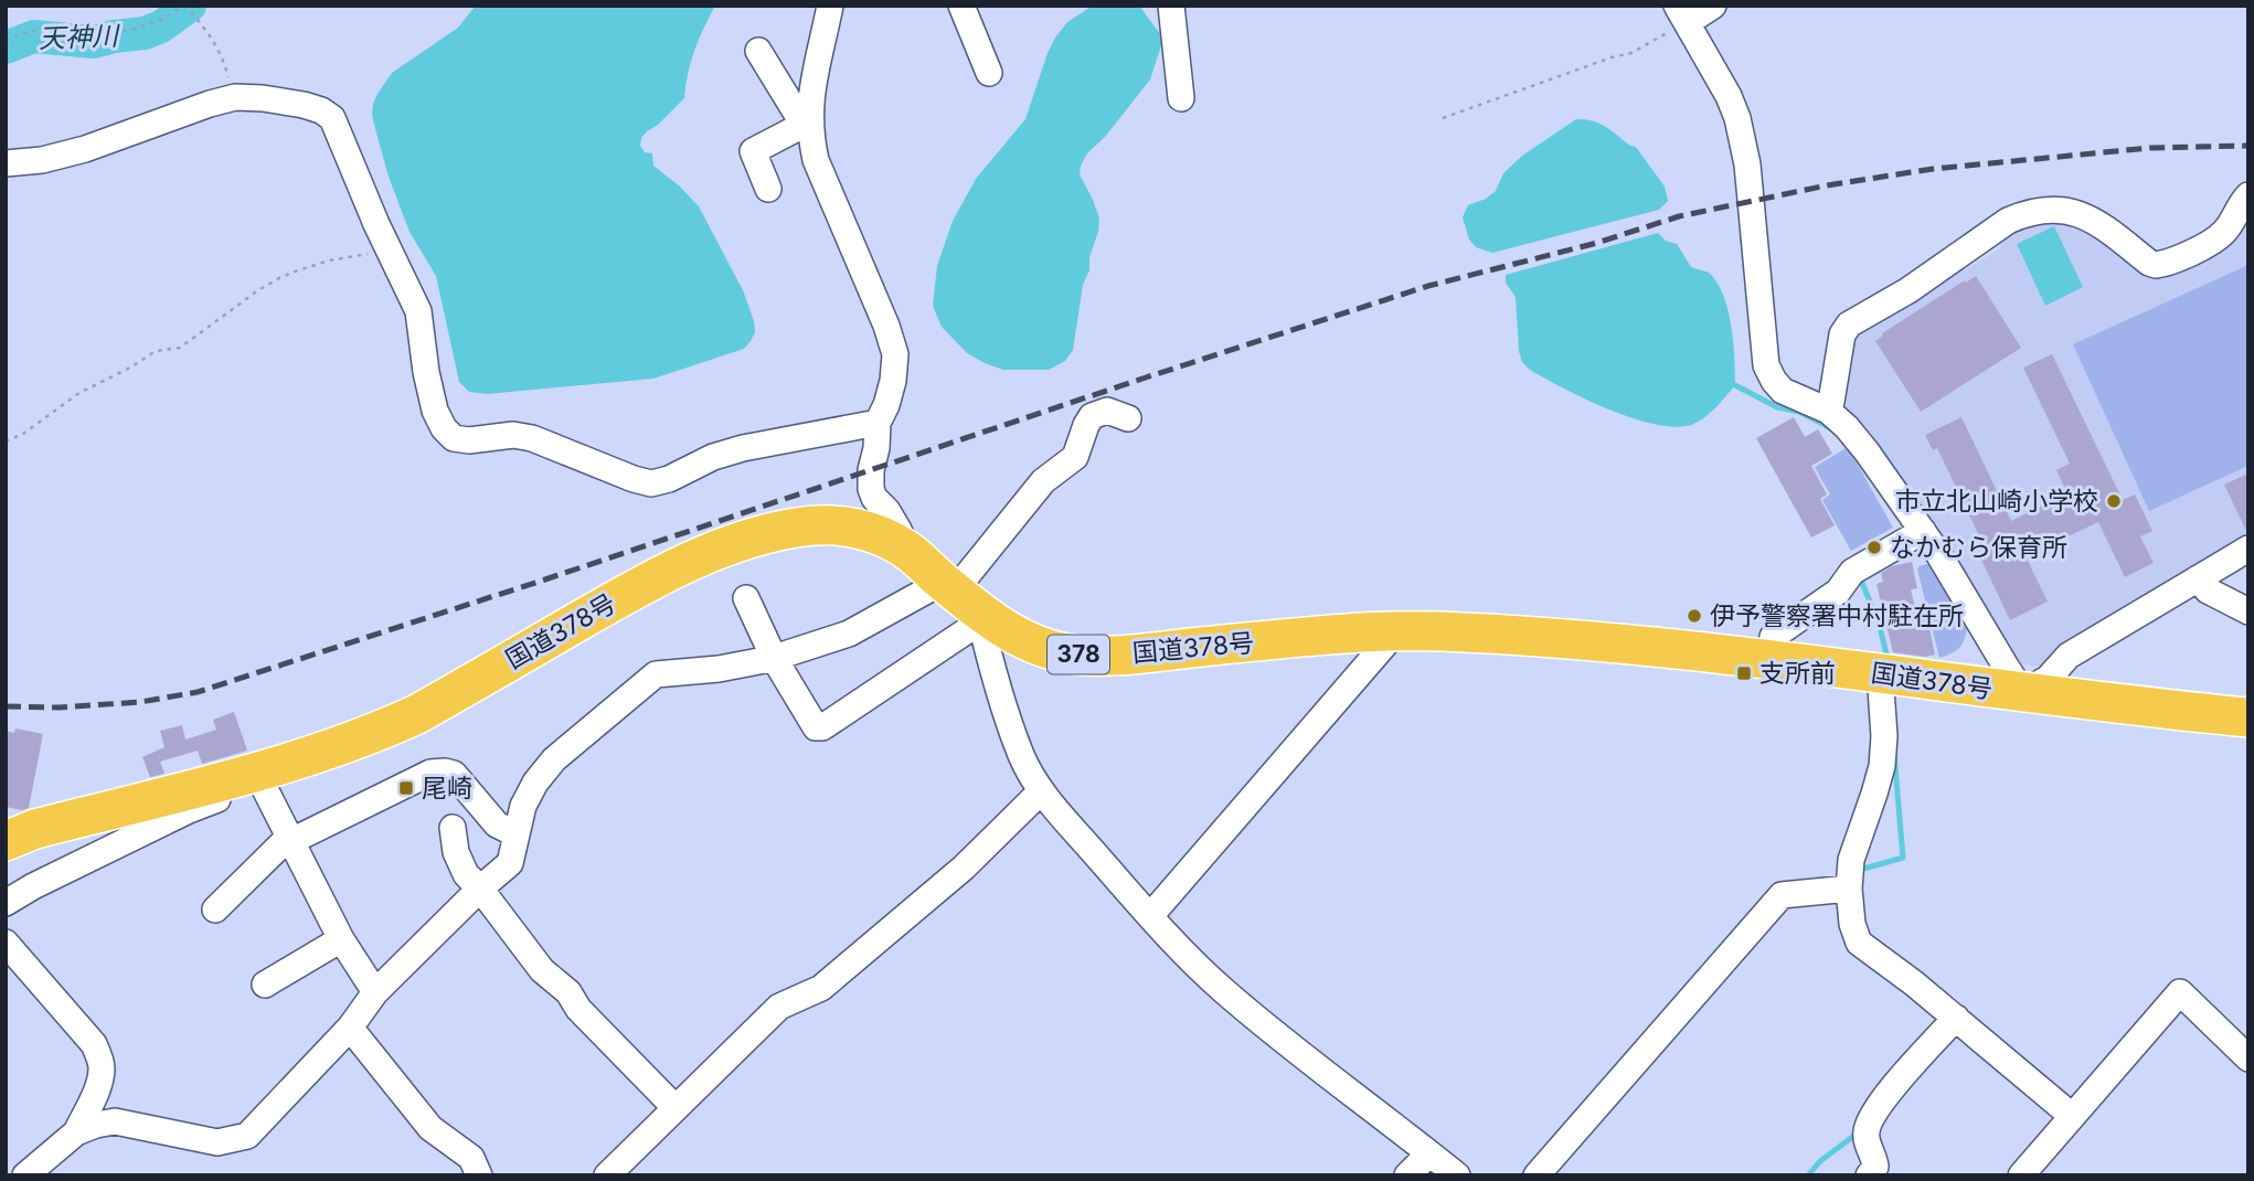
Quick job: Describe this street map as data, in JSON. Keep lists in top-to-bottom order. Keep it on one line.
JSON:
{"streets":{"highway":["国道378号","378"]},"water":["天神川"],"places":{"other":["市立北山崎小学校","なかむら保育所","伊予警察署中村駐在所"],"transit":["支所前","尾崎"]}}
